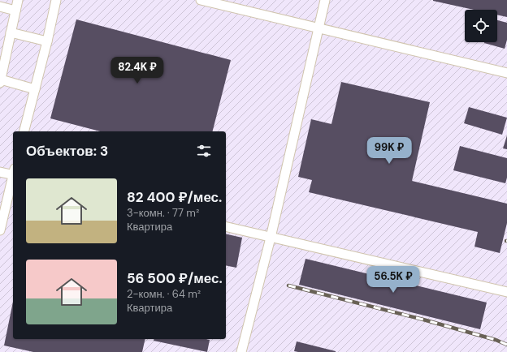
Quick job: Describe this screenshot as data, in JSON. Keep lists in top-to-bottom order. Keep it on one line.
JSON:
{"page":{"price":["82.4K ₽","99K ₽","56.5K ₽"],"heading":"Объектов: 3","list":[{"name":"82 400 ₽/мес.","note":"3-комн. · 77 m² · Квартира"},{"name":"56 500 ₽/мес.","note":"2-комн. · 64 m² · Квартира"}]}}
